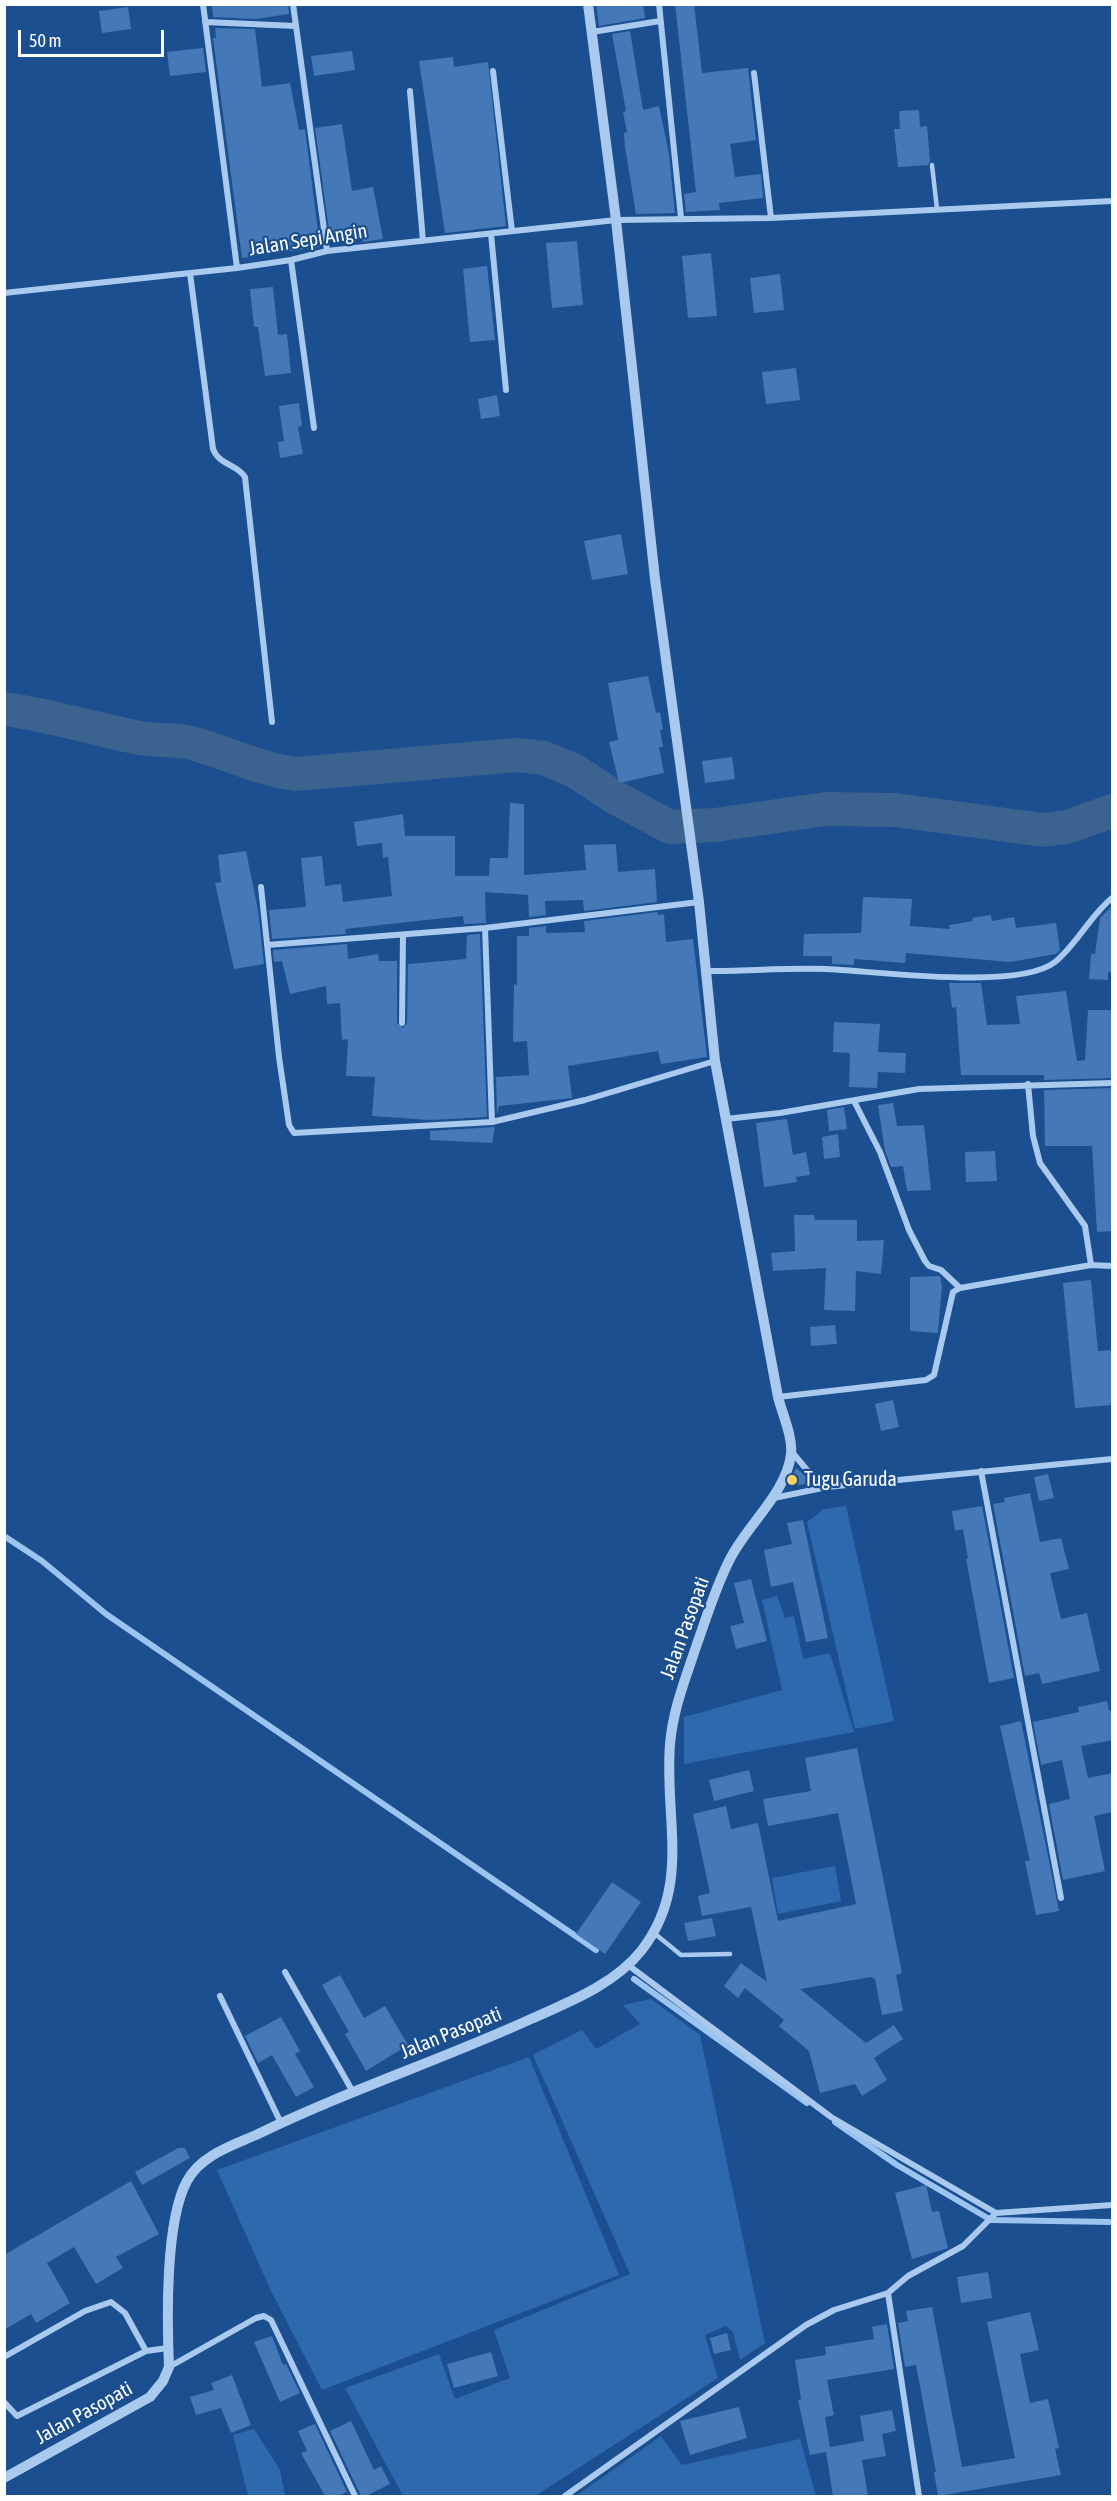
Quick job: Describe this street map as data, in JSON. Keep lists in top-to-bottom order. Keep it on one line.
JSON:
{"streets":{"street":["Jalan Sepi Angin","Jalan Pasopati"]},"places":["Tugu Garuda"],"scale_bar":"50 m"}
